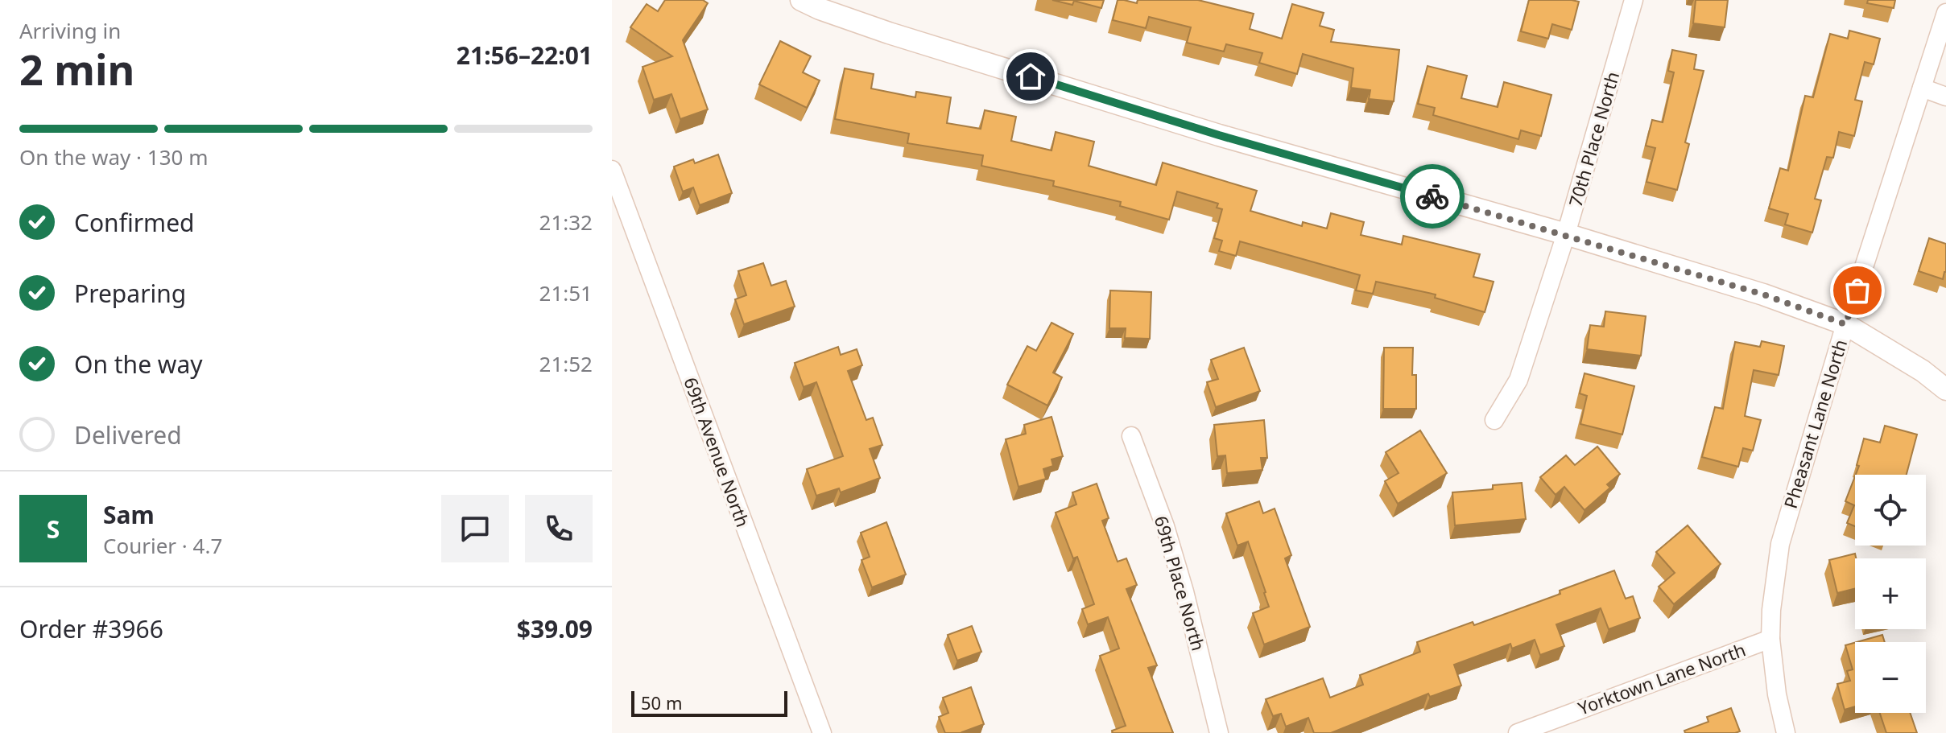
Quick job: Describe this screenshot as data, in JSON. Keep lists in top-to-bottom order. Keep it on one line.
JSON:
{"streets":{"street":["70th Place North","Pheasant Lane North","69th Avenue North","69th Place North","Yorktown Lane North"]},"crossings":[["Pheasant Lane North","Yorktown Lane North"]],"scale_bar":"50 m","page":{"heading":["2 min","Arriving in","21:56–22:01"],"panel":["Sam","Courier · 4.7","Order #3966","$39.09"],"bar":"On the way · 130 m","list":[["Confirmed","21:32"],["Preparing","21:51"],["On the way","21:52"],"Delivered"],"map_buttons":["+","−"],"round":"S","scale":"50 m"}}
